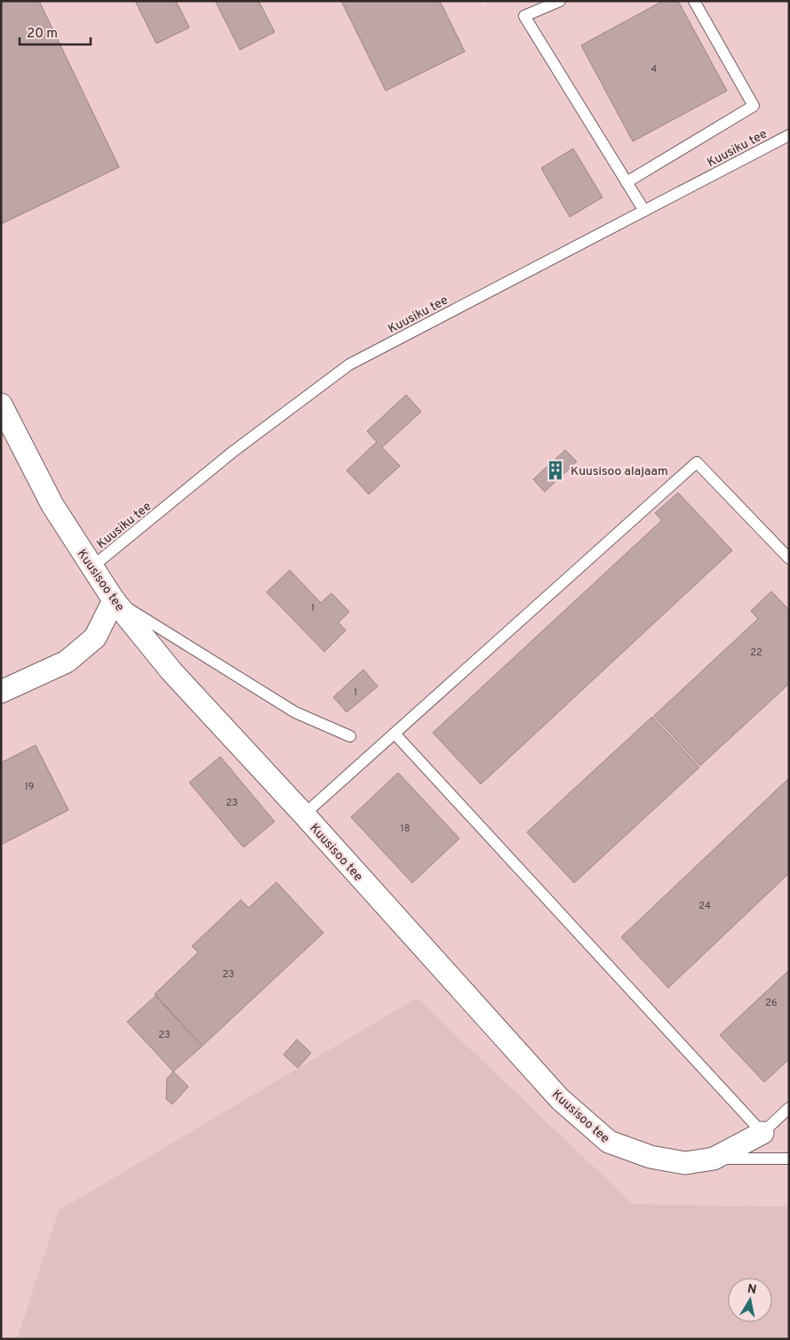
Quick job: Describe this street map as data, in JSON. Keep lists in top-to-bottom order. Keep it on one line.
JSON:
{"streets":{"street":["Kuusisoo tee"],"lane":["Kuusiku tee"]},"crossings":[["Kuusiku tee","Kuusisoo tee"]],"places":{"building":["Kuusisoo alajaam"]},"house_numbers":["4","1","22","1","19","23","18","24","23","26","23"],"scale_bar":"20 m","north":"top"}
